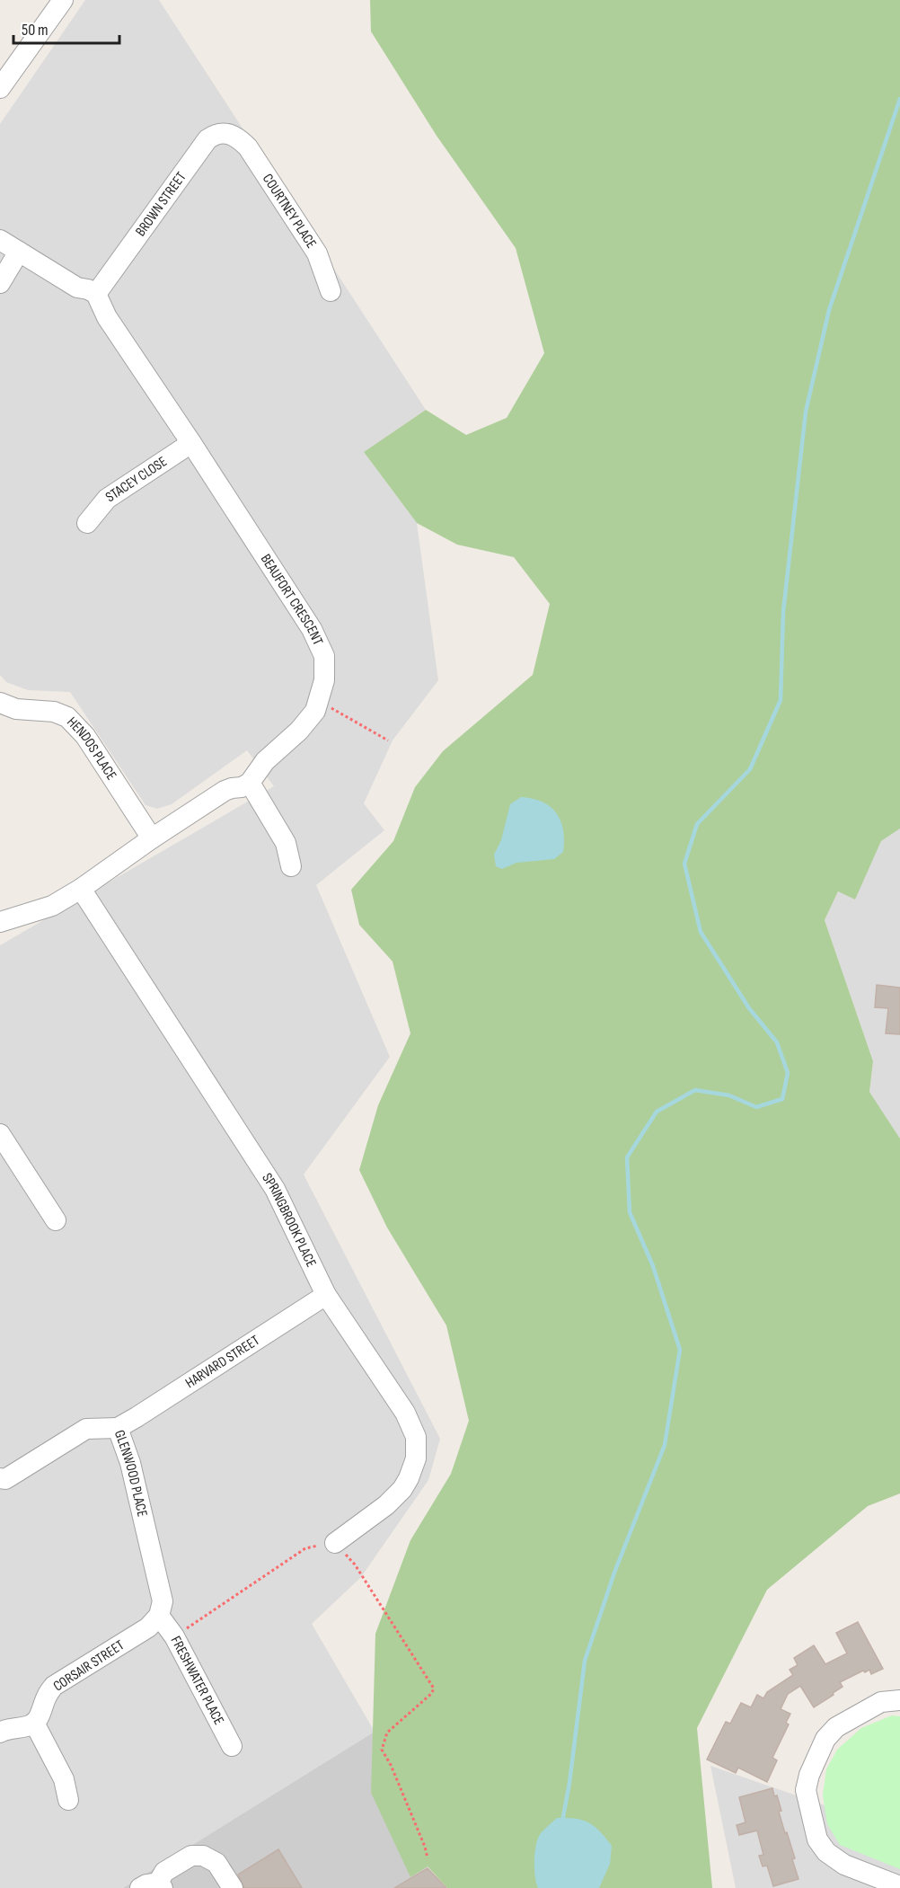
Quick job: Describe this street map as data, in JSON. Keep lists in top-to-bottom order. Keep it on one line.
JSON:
{"streets":{"street":["BROWN STREET","COURTNEY PLACE","STACEY CLOSE","BEAUFORT CRESCENT","HENDOS PLACE","SPRINGBROOK PLACE","HARVARD STREET","GLENWOOD PLACE","CORSAIR STREET","FRESHWATER PLACE"]},"crossings":[["BROWN STREET","COURTNEY PLACE"],["BROWN STREET","BEAUFORT CRESCENT"],["STACEY CLOSE","BEAUFORT CRESCENT"],["SPRINGBROOK PLACE","HARVARD STREET"],["HARVARD STREET","GLENWOOD PLACE"],["GLENWOOD PLACE","CORSAIR STREET"],["GLENWOOD PLACE","FRESHWATER PLACE"],["CORSAIR STREET","FRESHWATER PLACE"]],"scale_bar":"50 m"}
